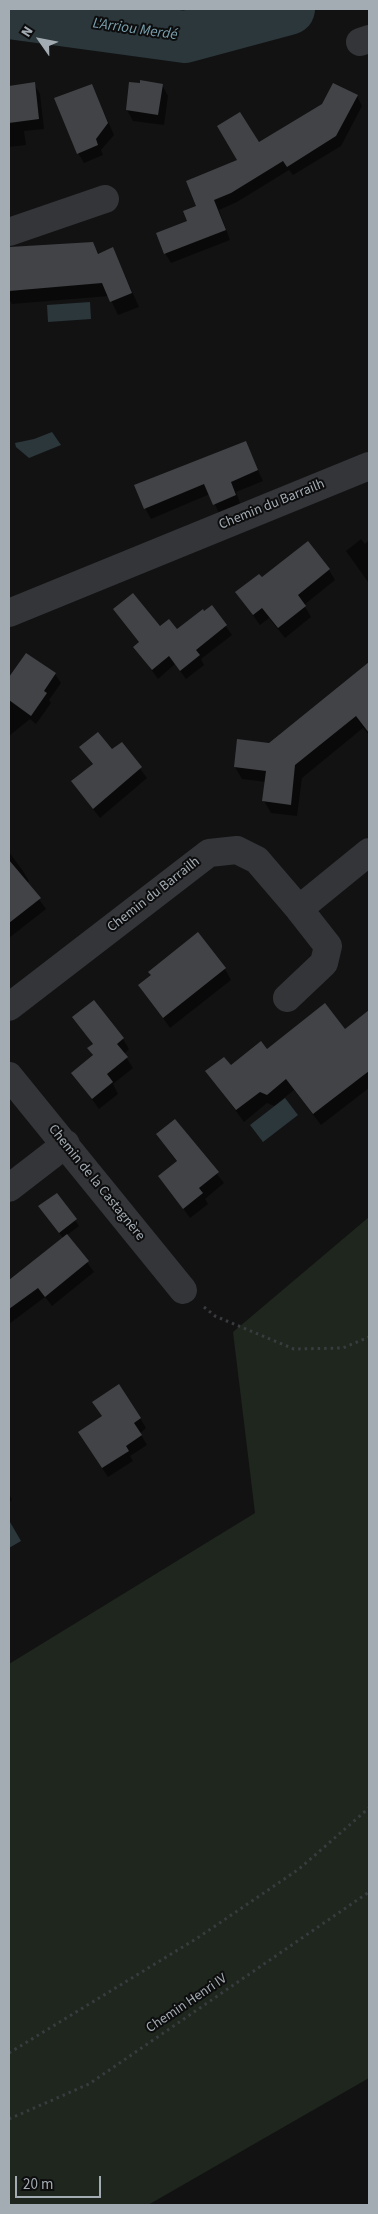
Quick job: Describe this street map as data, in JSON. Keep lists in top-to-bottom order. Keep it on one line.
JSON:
{"streets":{"street":["Chemin du Barrailh","Chemin de la Castagnère"],"path":["Chemin Henri IV"]},"water":["L'Arriou Merdé"],"scale_bar":"20 m","north":"top left"}
